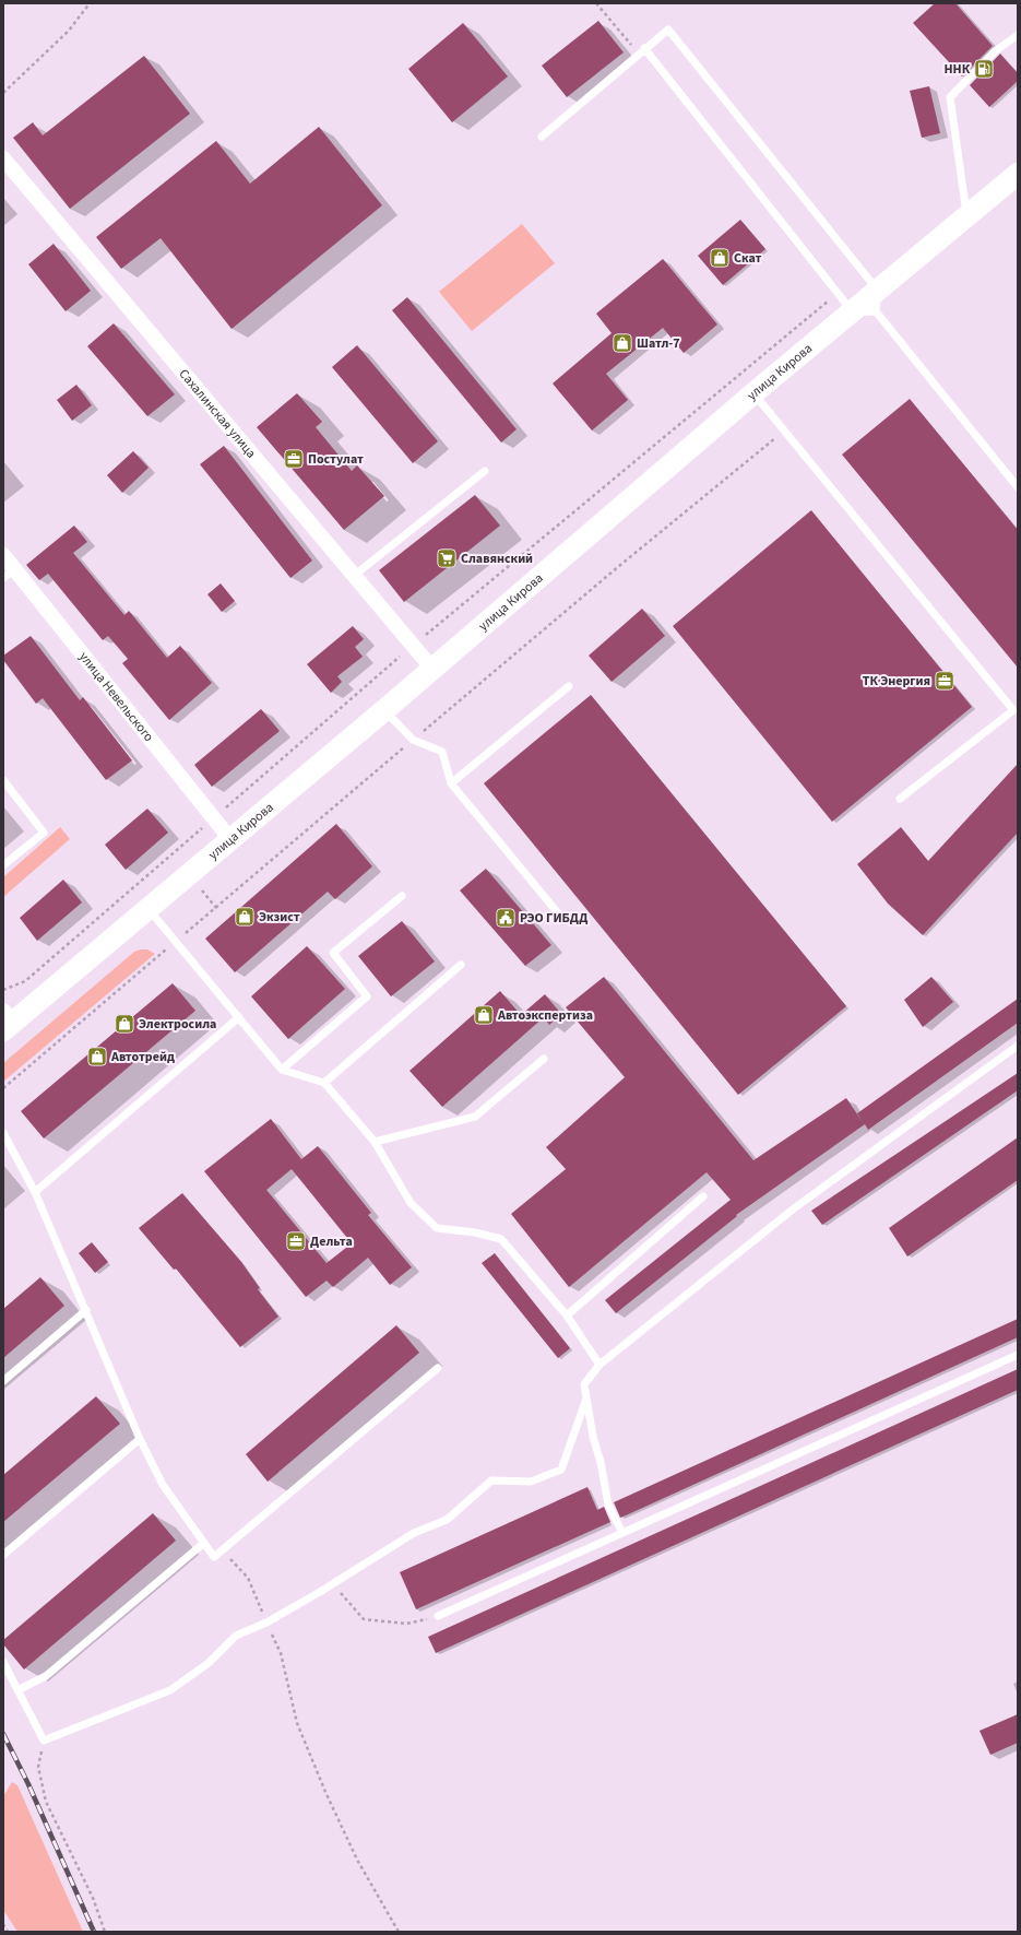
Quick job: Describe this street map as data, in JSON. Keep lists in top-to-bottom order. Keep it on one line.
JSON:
{"streets":{"main road":["улица Кирова"],"street":["Сахалинская улица","улица Невельского"]},"crossings":[["улица Кирова","Сахалинская улица"],["улица Кирова","улица Невельского"]],"places":{"fuel station":["ННК"],"shop":["Скат","Шатл-7","Экзист","Автоэкспертиза","Электросила","Автотрейд"],"office":["Постулат","ТК Энергия","Дельта"],"supermarket":["Славянский"],"public building":["РЭО ГИБДД"]}}
